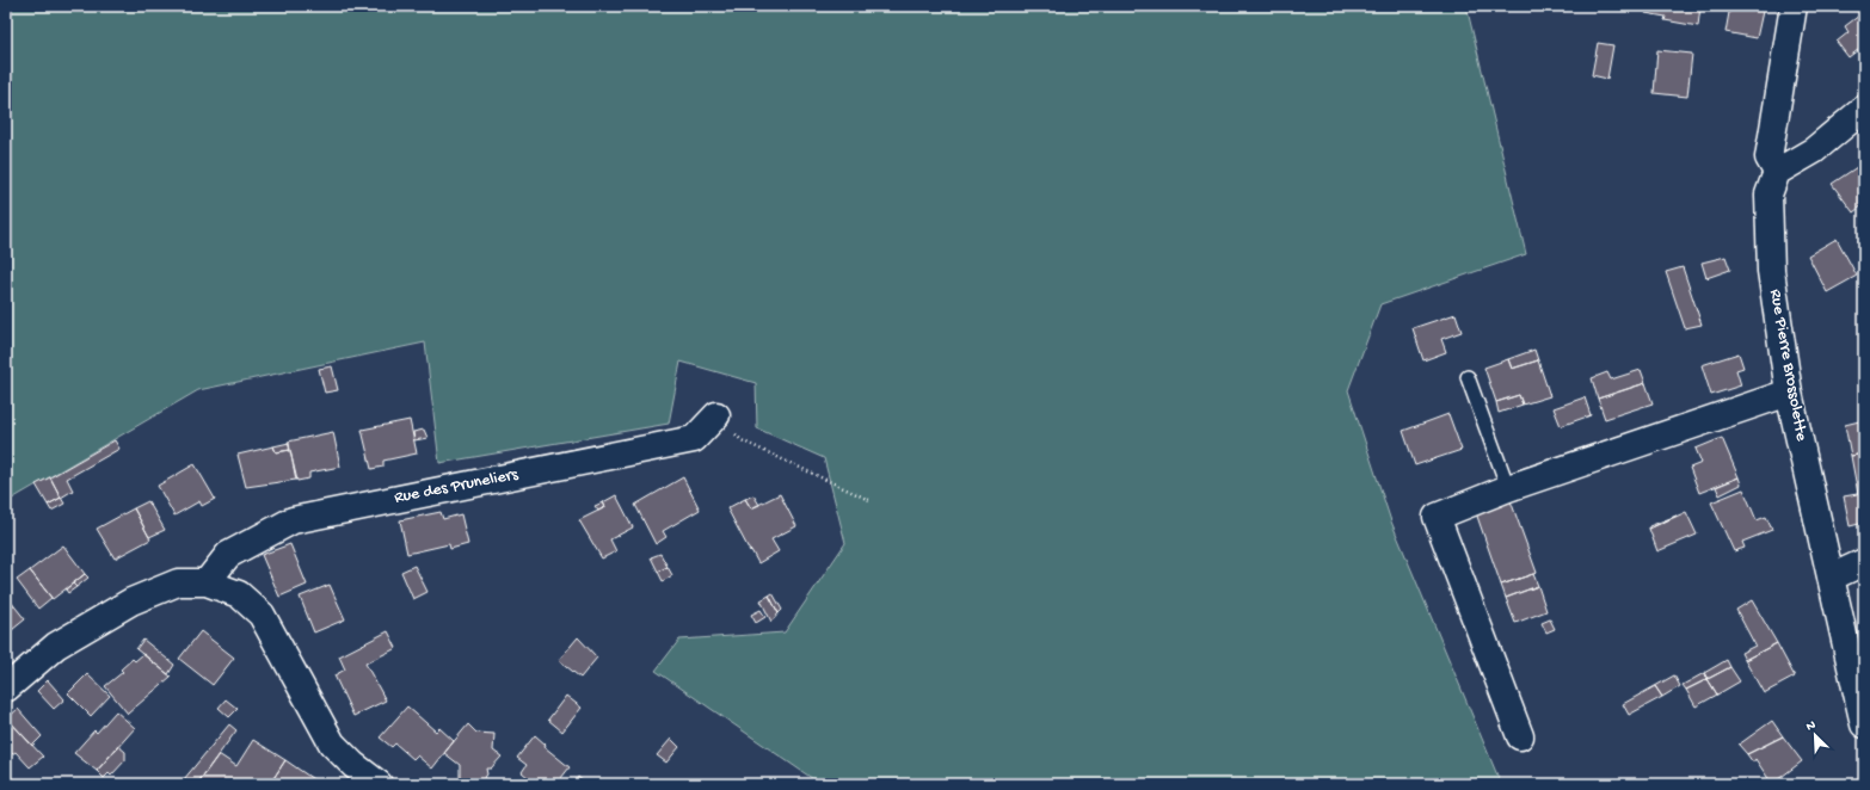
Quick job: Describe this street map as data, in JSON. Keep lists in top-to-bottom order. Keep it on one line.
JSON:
{"streets":{"street":["Rue Pierre Brossolette","Rue des Pruneliers"]},"north":"top left"}
